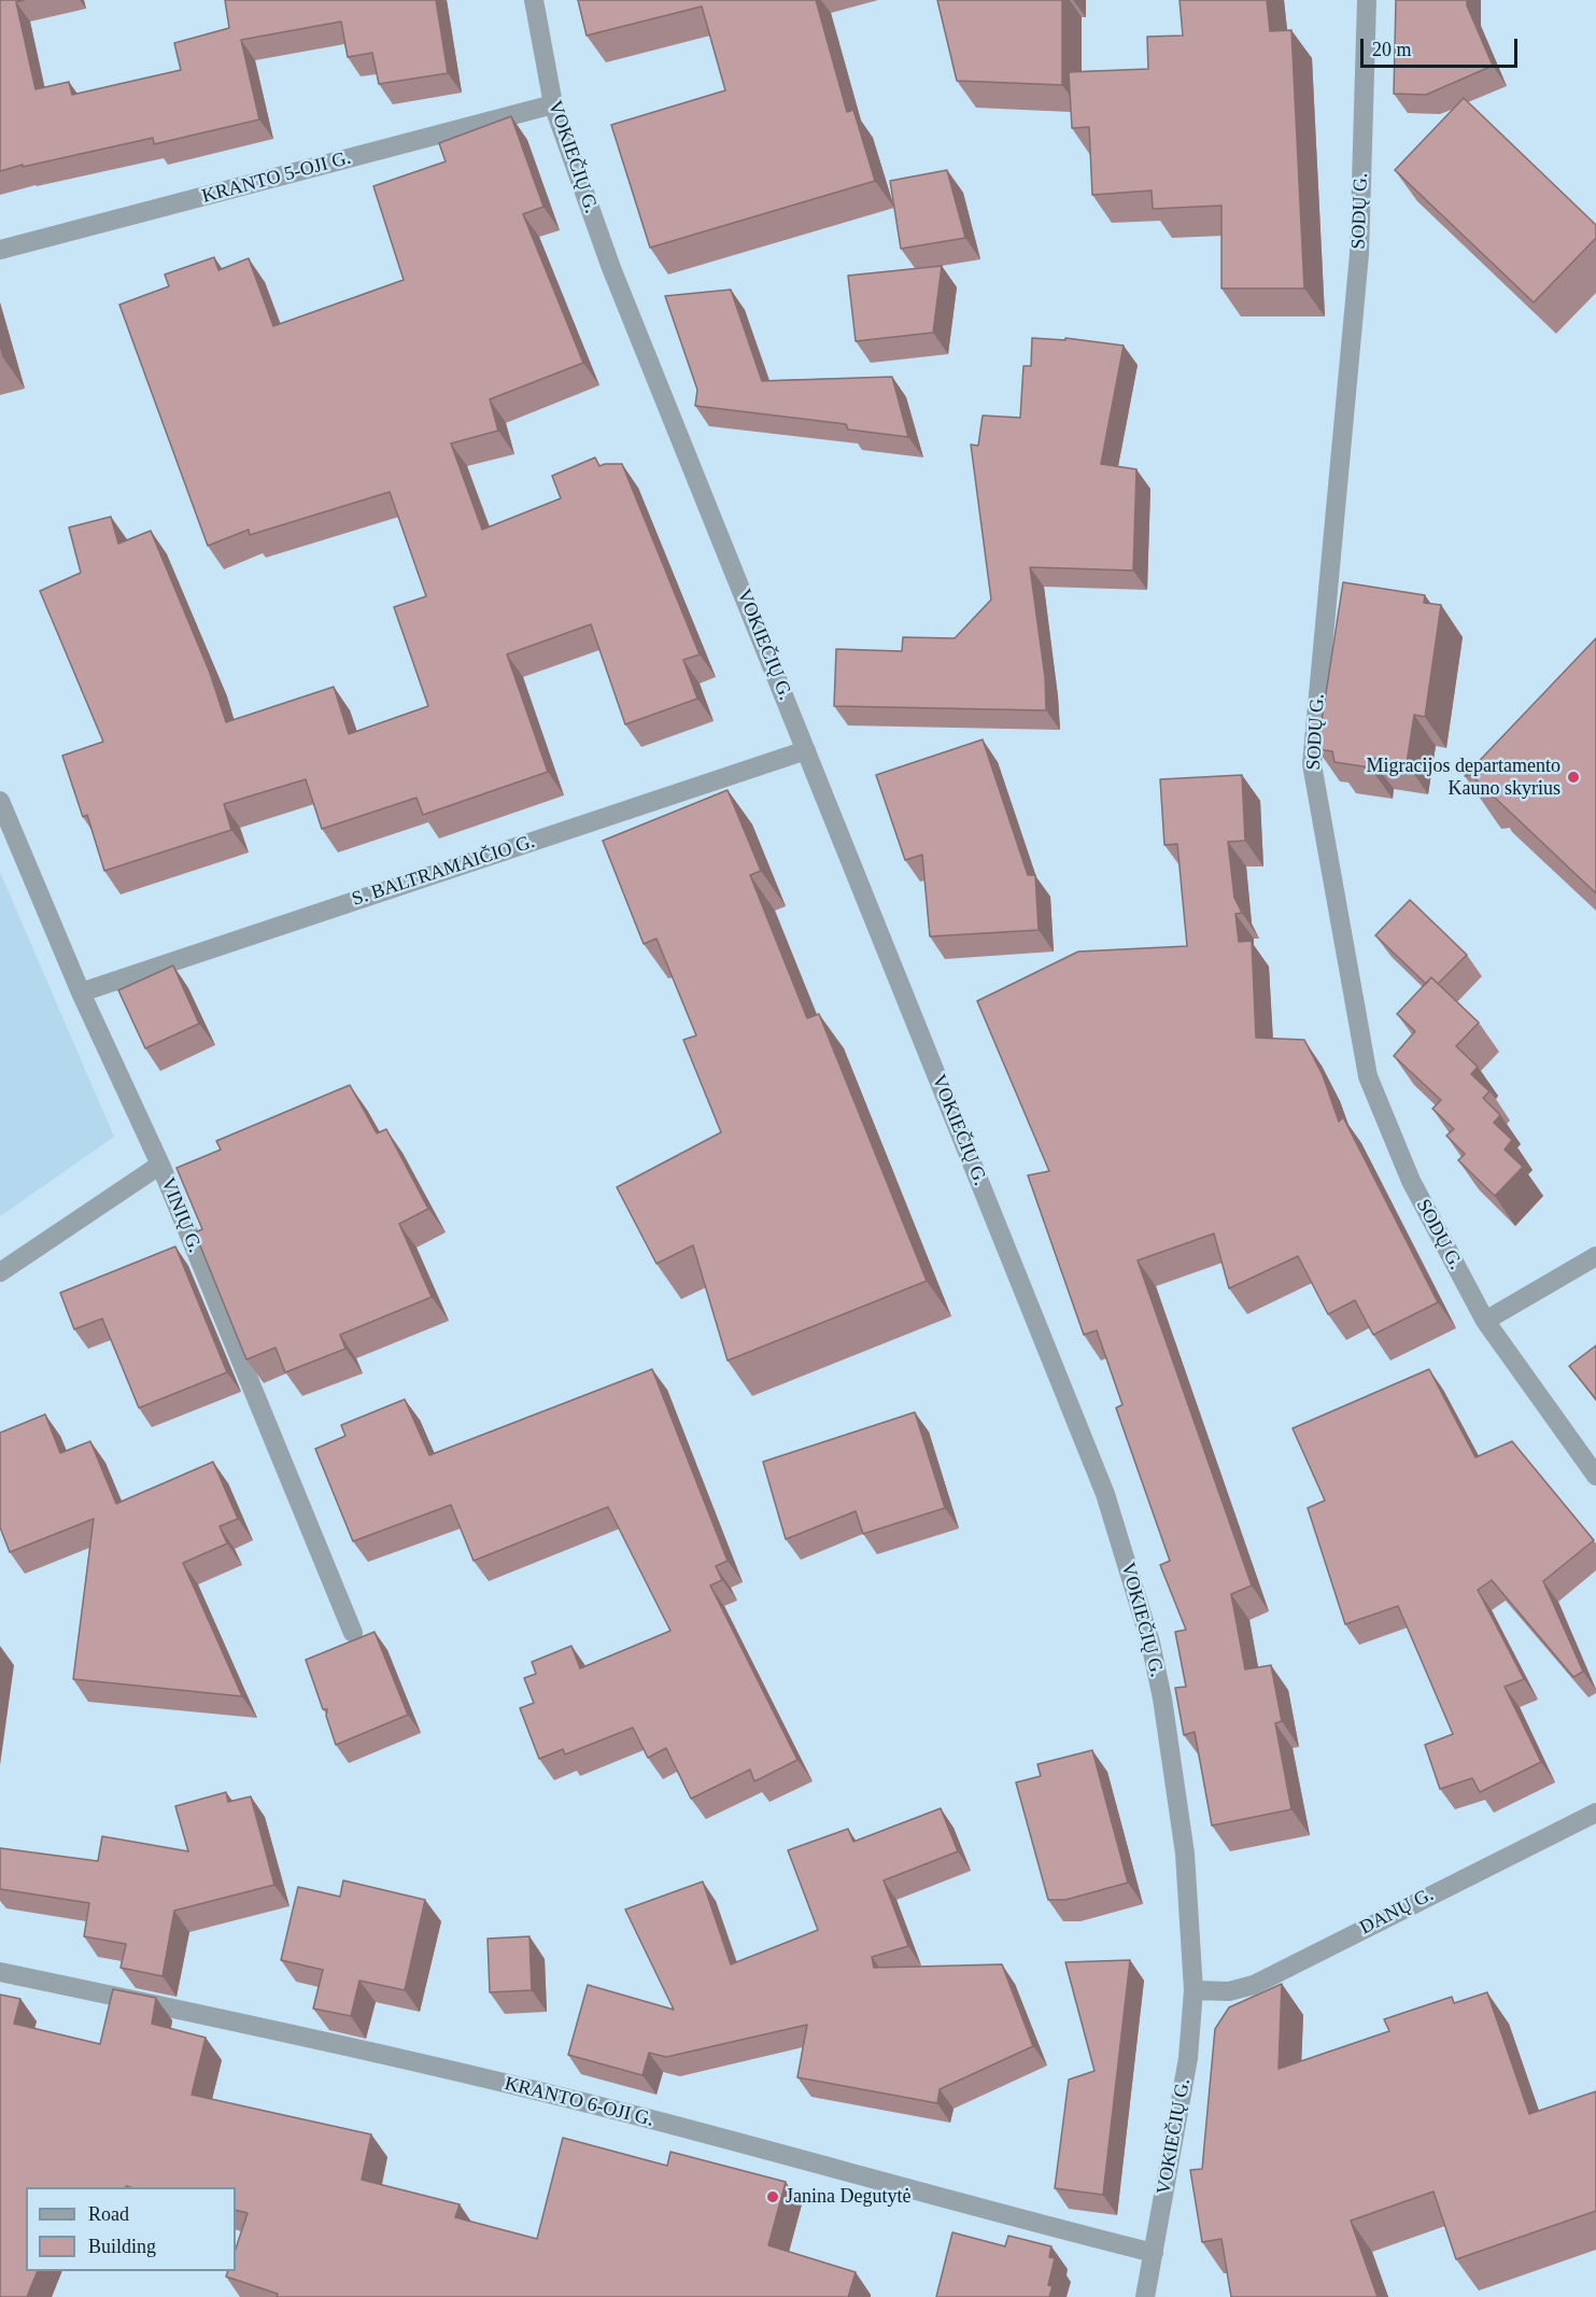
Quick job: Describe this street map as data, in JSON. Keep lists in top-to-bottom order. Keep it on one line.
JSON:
{"streets":{"street":["VOKIEČIŲ G.","KRANTO 5-OJI G.","SODŲ G.","S. BALTRAMAIČIO G.","VINIŲ G.","DANŲ G.","KRANTO 6-OJI G."]},"crossings":[["VOKIEČIŲ G.","KRANTO 5-OJI G."],["VOKIEČIŲ G.","S. BALTRAMAIČIO G."],["VOKIEČIŲ G.","DANŲ G."],["VOKIEČIŲ G.","KRANTO 6-OJI G."],["S. BALTRAMAIČIO G.","VINIŲ G."]],"places":["Migracijos departamento Kauno skyrius","Janina Degutytė"],"legend":["Road","Building"],"scale_bar":"20 m"}
